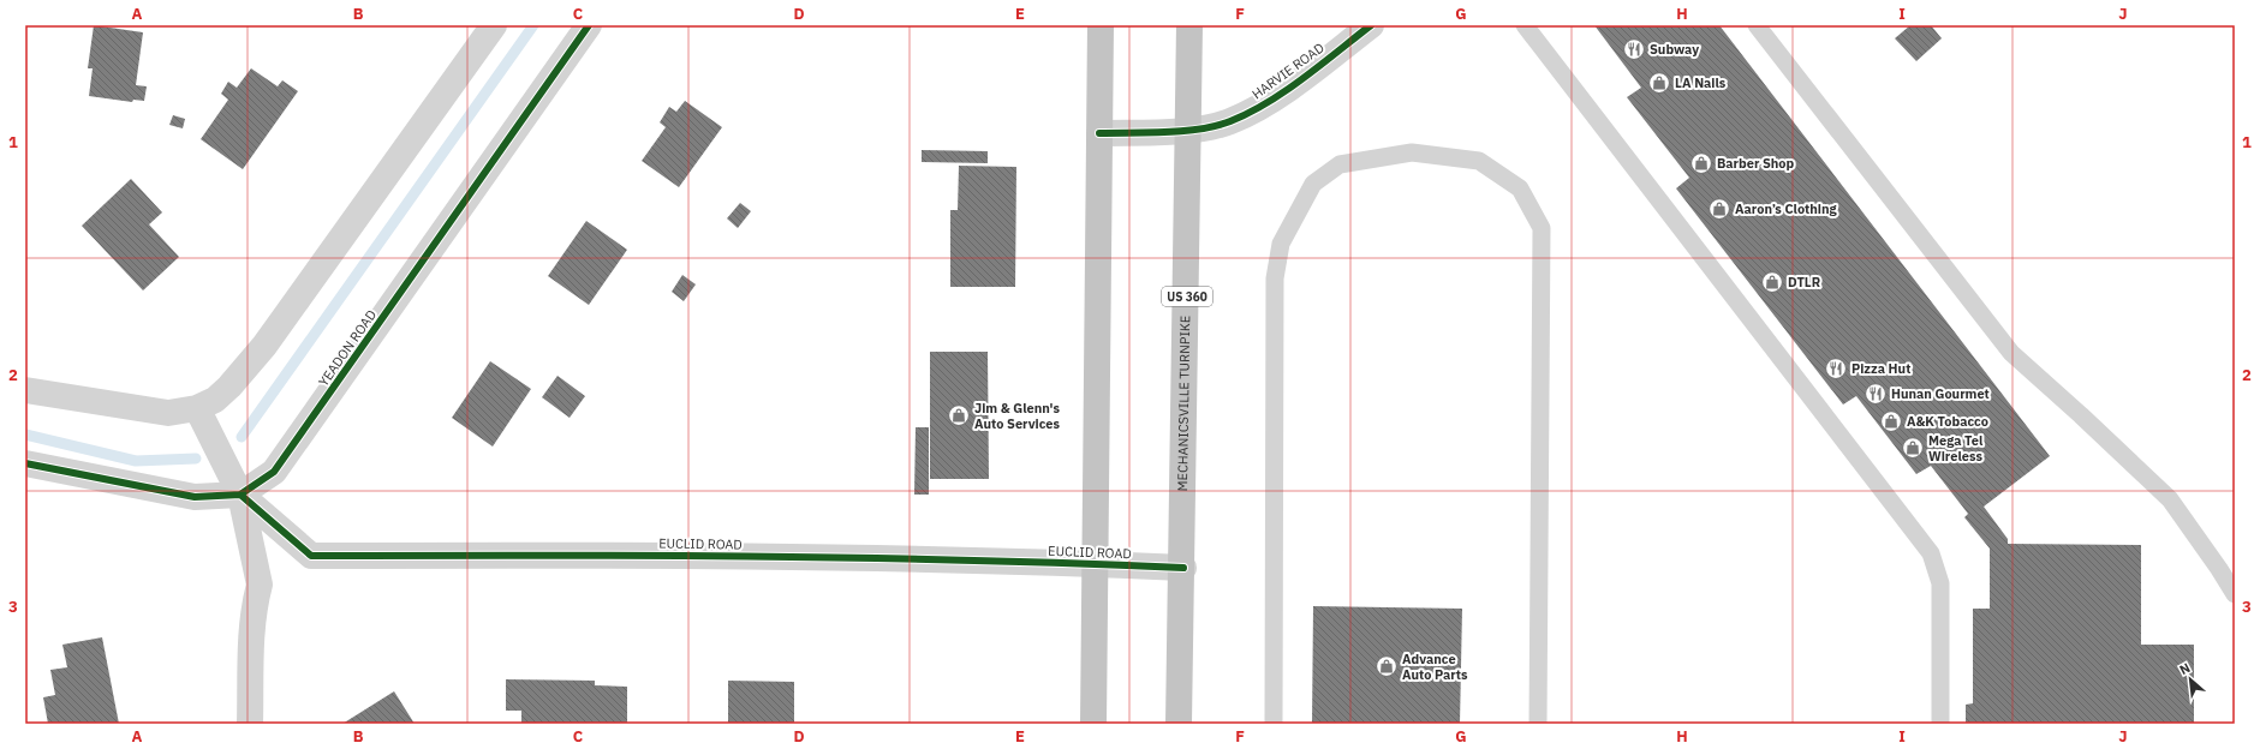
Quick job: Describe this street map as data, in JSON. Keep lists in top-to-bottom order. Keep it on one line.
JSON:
{"streets":{"highway":["US 360","MECHANICSVILLE TURNPIKE"],"street":["HARVIE ROAD","YEADON ROAD","EUCLID ROAD"]},"crossings":[["HARVIE ROAD","MECHANICSVILLE TURNPIKE"],["YEADON ROAD","EUCLID ROAD"],["MECHANICSVILLE TURNPIKE","EUCLID ROAD"]],"places":{"restaurant":["Subway","Pizza Hut","Hunan Gourmet"],"shop":["LA Nails","Barber Shop","Aaron’s Clothing","DTLR","Jim & Glenn's Auto Services","A&K Tobacco","Mega Tel Wireless","Advance Auto Parts"]},"north":"top left","grid":{"columns":["A","B","C","D","E","F","G","H","I","J"],"rows":["1","2","3"]}}
